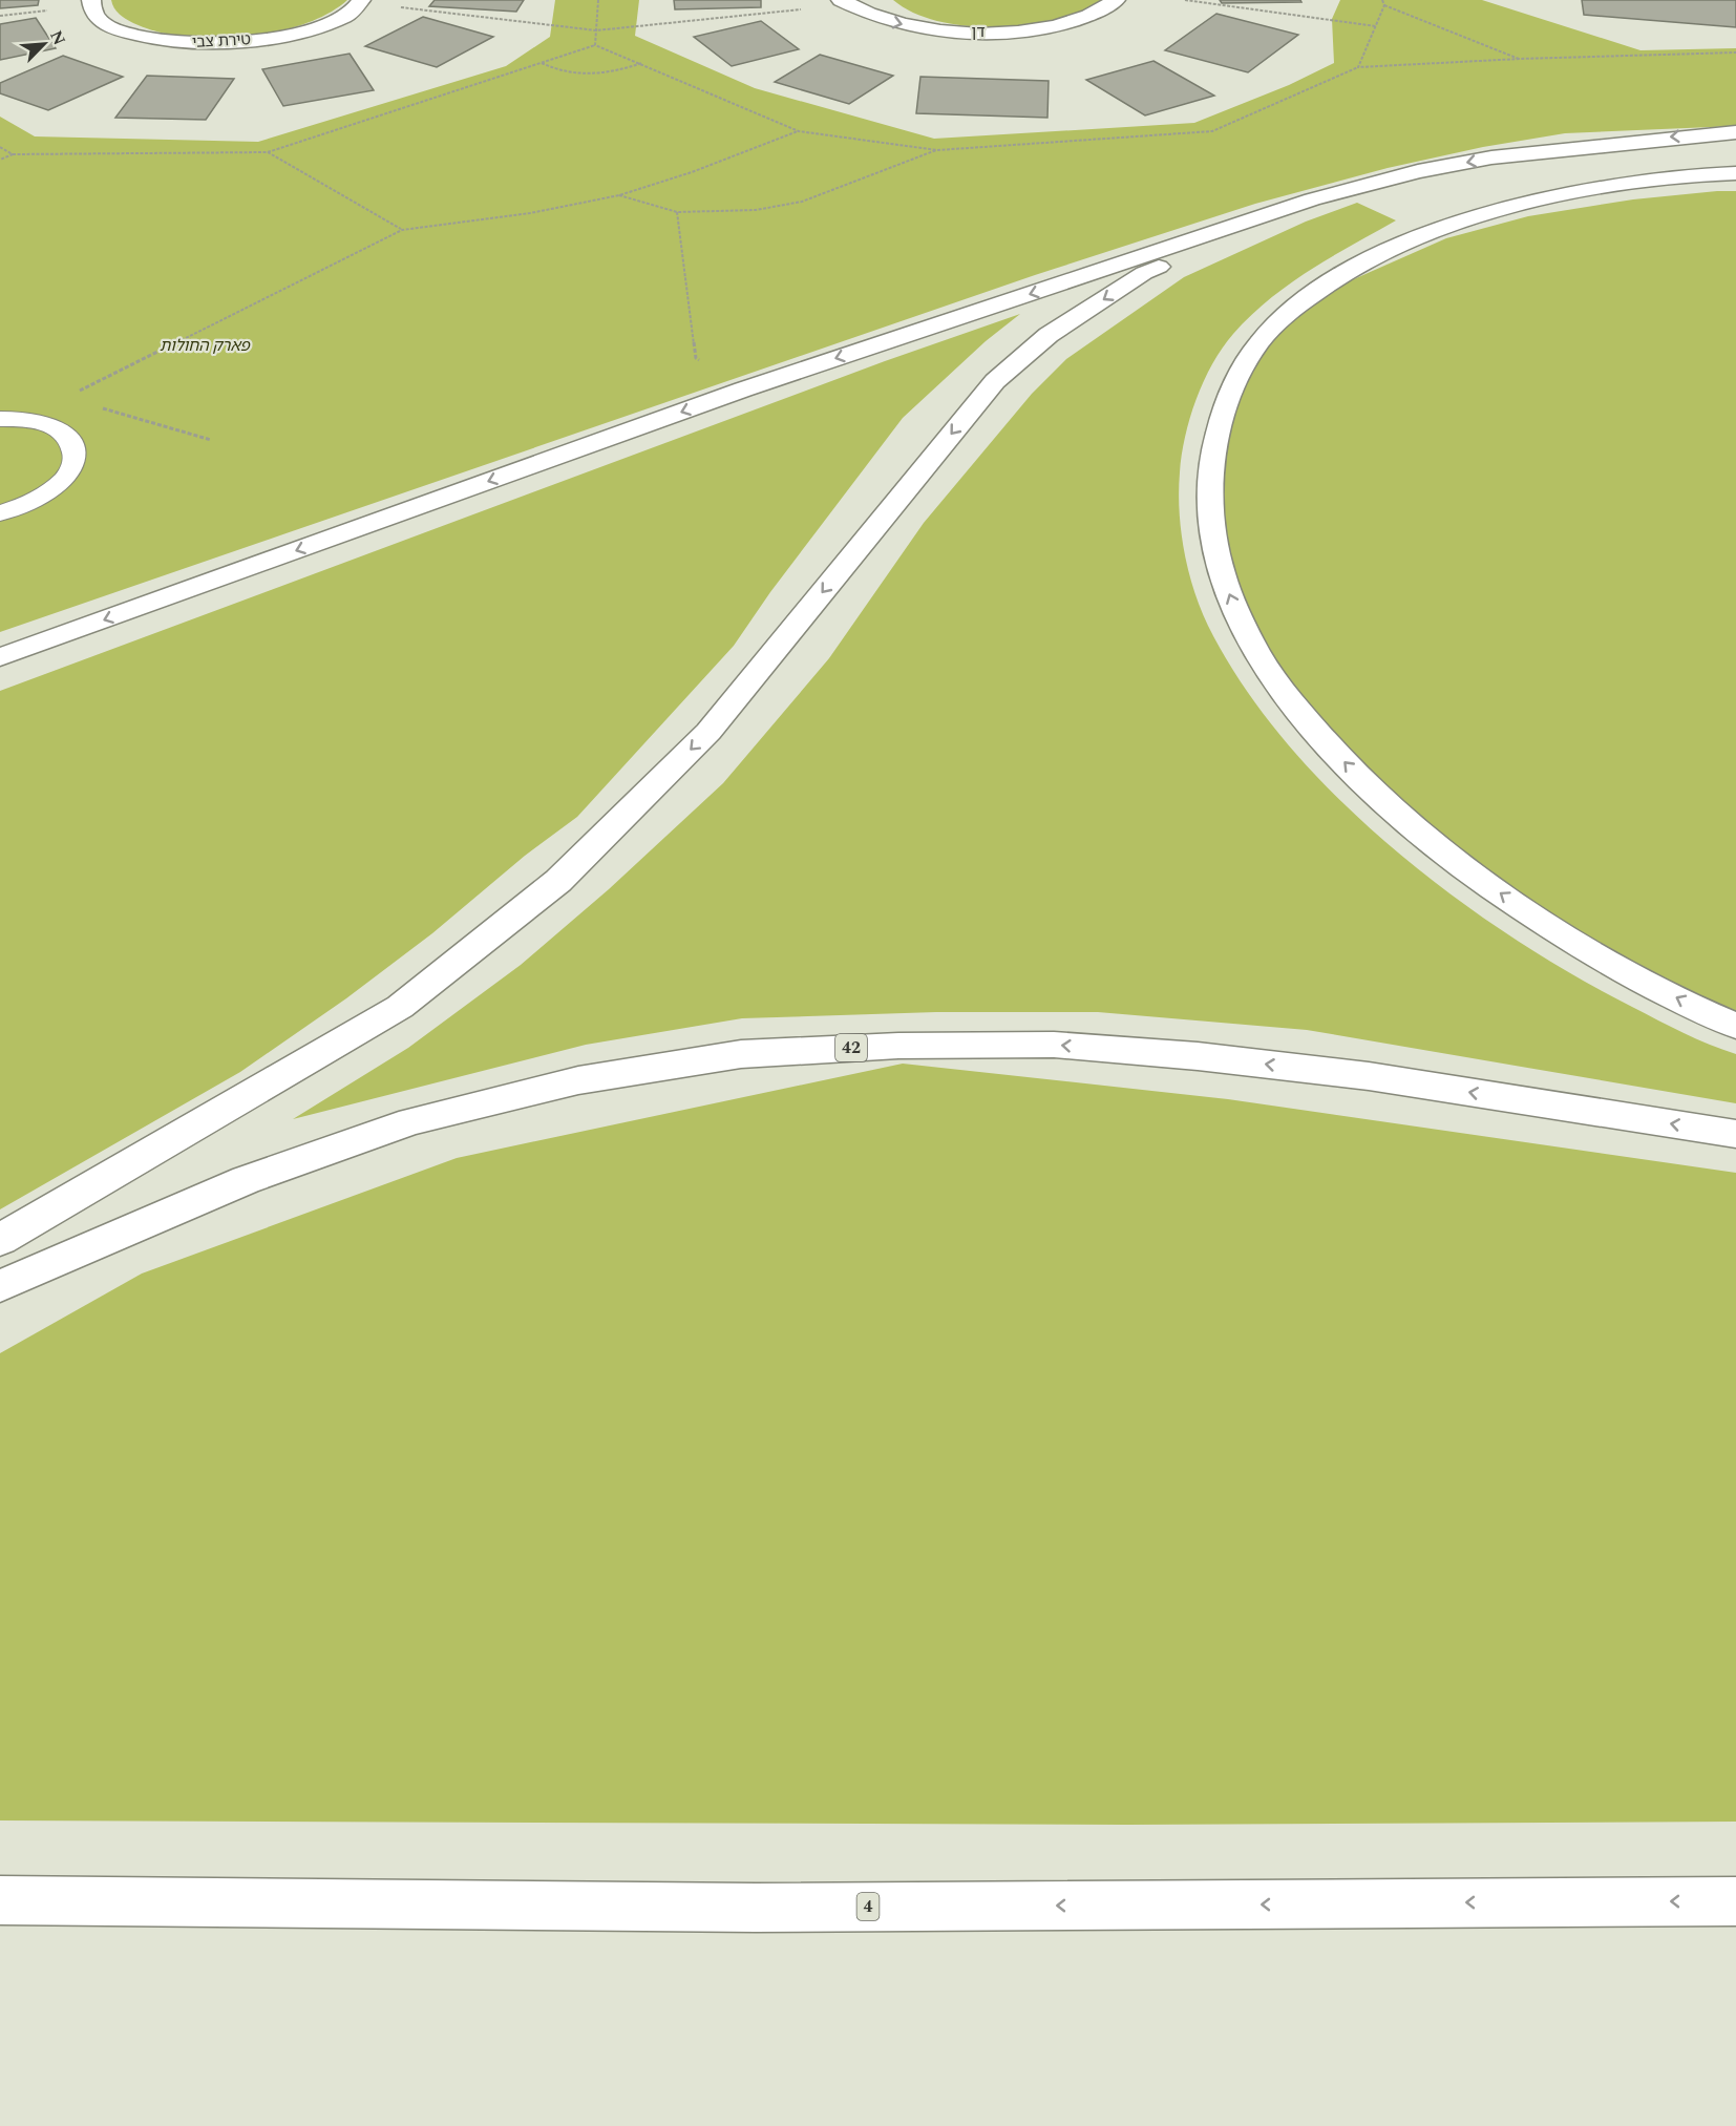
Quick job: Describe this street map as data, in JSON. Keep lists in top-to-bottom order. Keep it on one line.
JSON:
{"streets":{"main road":["דן","טירת צבי","42","4"]},"parks":["פארק החולות"],"north":"top right"}
